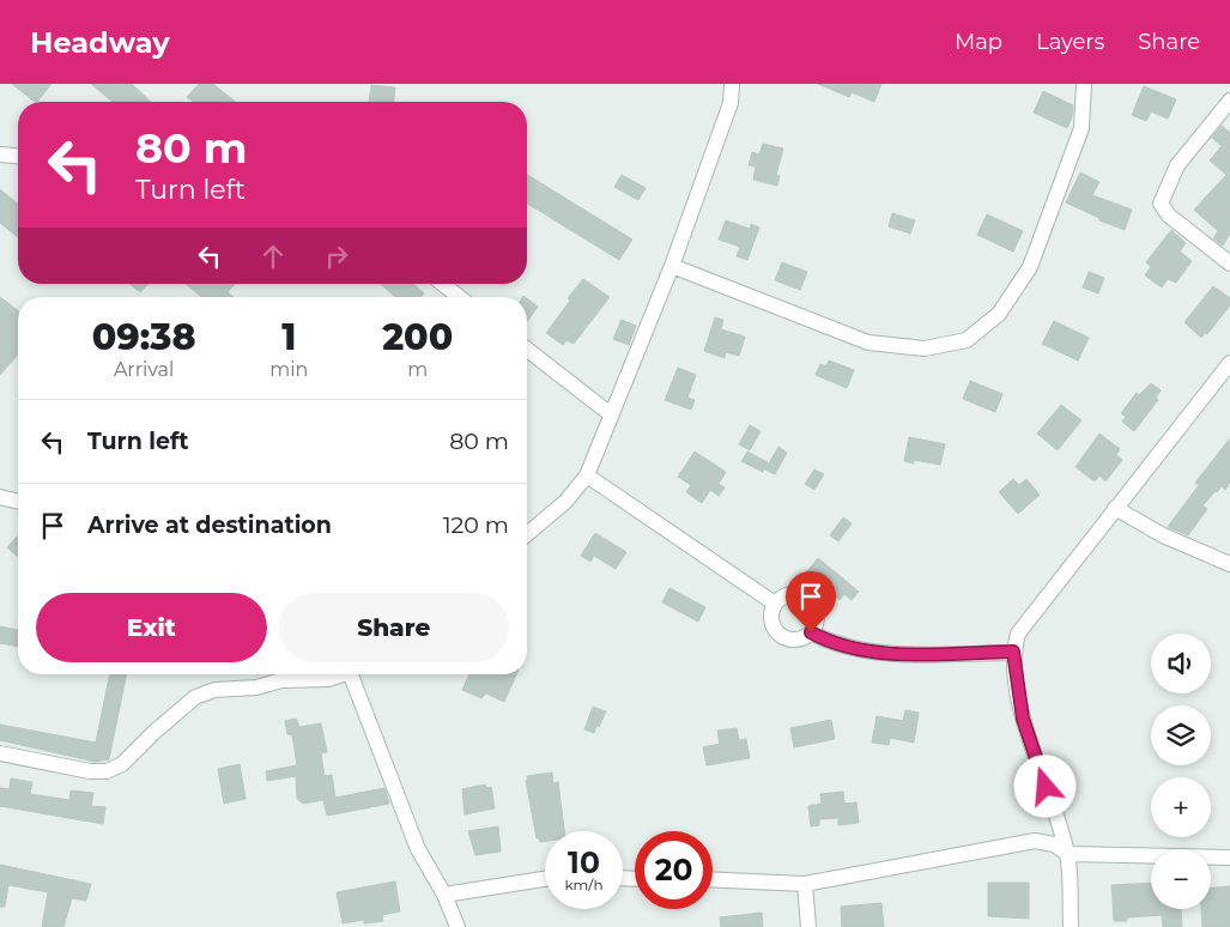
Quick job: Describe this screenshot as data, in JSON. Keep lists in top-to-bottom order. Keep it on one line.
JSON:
{"page":{"header":"Headway","nav":["Map","Layers","Share"],"turn":["80 m","Turn left"],"eta":["09:38","Arrival","1","min","200","m"],"list":[{"name":"Turn left","value":"80 m"},{"name":"Arrive at destination","value":"120 m"}],"buttons":["Exit","Share"],"map_buttons":["+","−"],"speed":"10 km/h","limit":"20"}}
